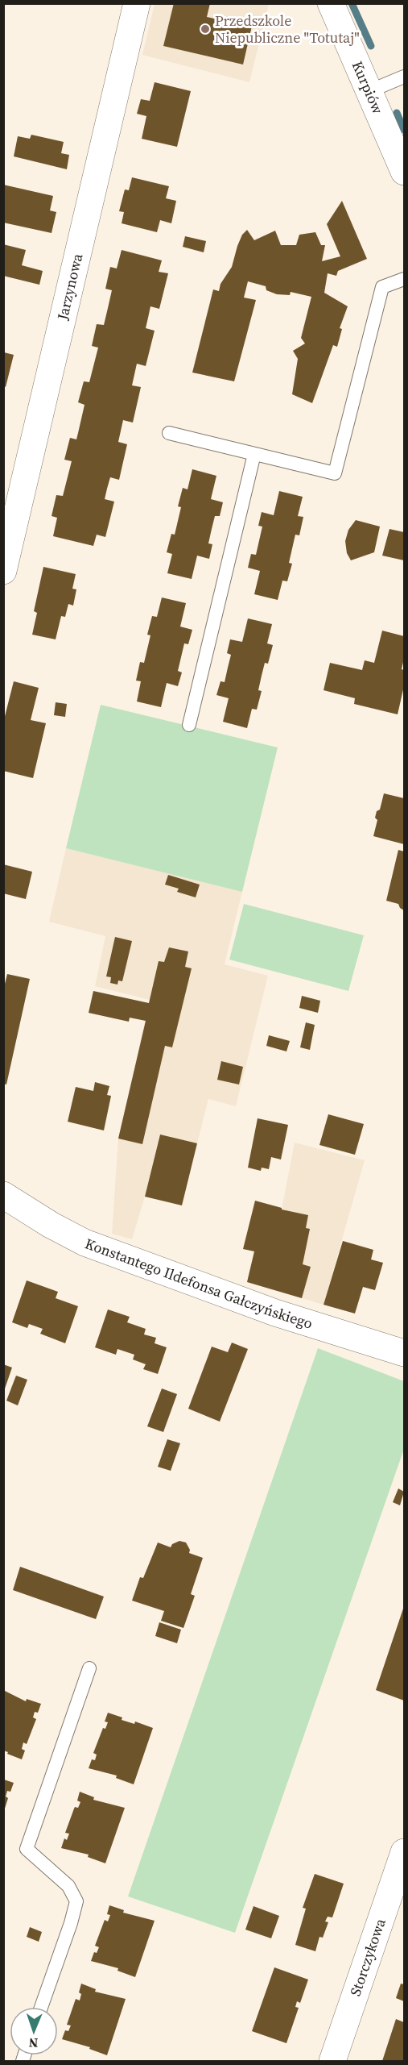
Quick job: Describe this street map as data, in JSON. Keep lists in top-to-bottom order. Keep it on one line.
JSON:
{"streets":{"street":["Kurpiów","Jarzynowa","Konstantego Ildefonsa Gałczyńskiego","Storczykowa"]},"places":["Przedszkole Niepubliczne \"Totutaj\""],"north":"bottom"}
